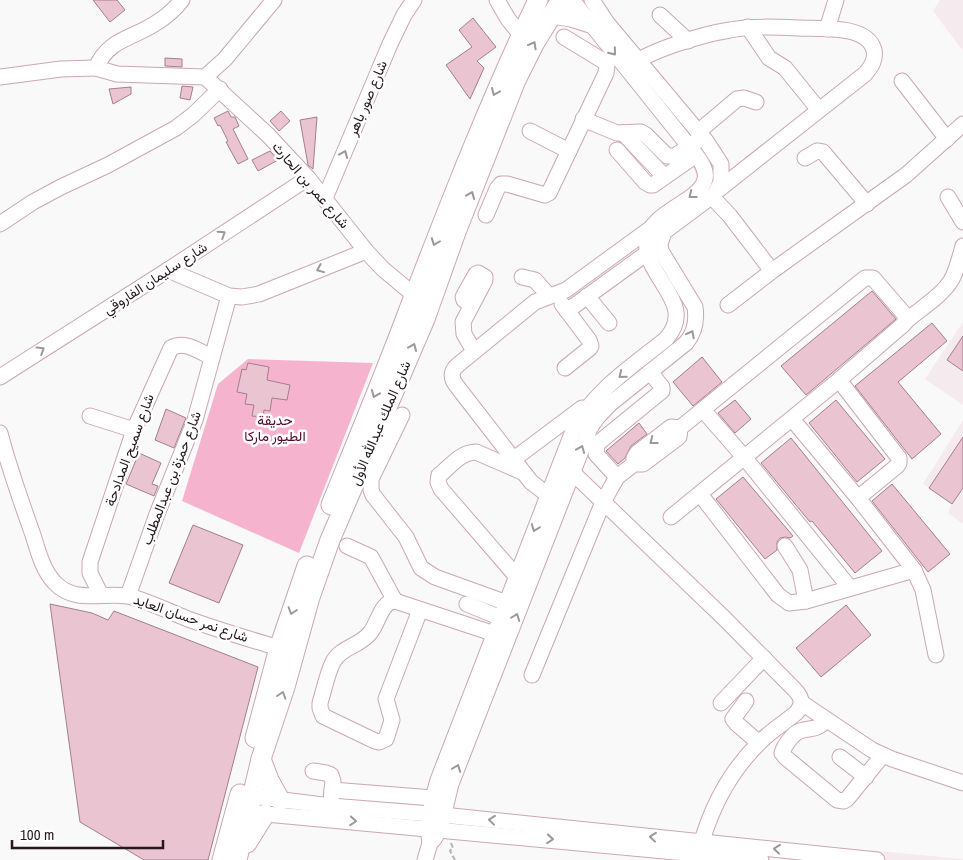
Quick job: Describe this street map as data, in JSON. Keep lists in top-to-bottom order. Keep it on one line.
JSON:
{"streets":{"main road":["شارع الملك عبدالله الأول"],"street":["شارع صور باهر","شارع عمر بن الحارث","شارع سليمان الفاروقي","شارع سميح المدادحة","شارع حمزة بن عبدالمطلب","شارع نمر حسان العايد"]},"crossings":[["شارع صور باهر","شارع عمر بن الحارث"],["شارع عمر بن الحارث","شارع سليمان الفاروقي"],["شارع عمر بن الحارث","شارع الملك عبدالله الأول"],["شارع الملك عبدالله الأول","شارع نمر حسان العايد"],["شارع سميح المدادحة","شارع حمزة بن عبدالمطلب"],["شارع سميح المدادحة","شارع نمر حسان العايد"],["شارع حمزة بن عبدالمطلب","شارع نمر حسان العايد"]],"one_way":["شارع صور باهر"],"parks":["حديقة الطيور ماركا"],"scale_bar":"100 m"}
